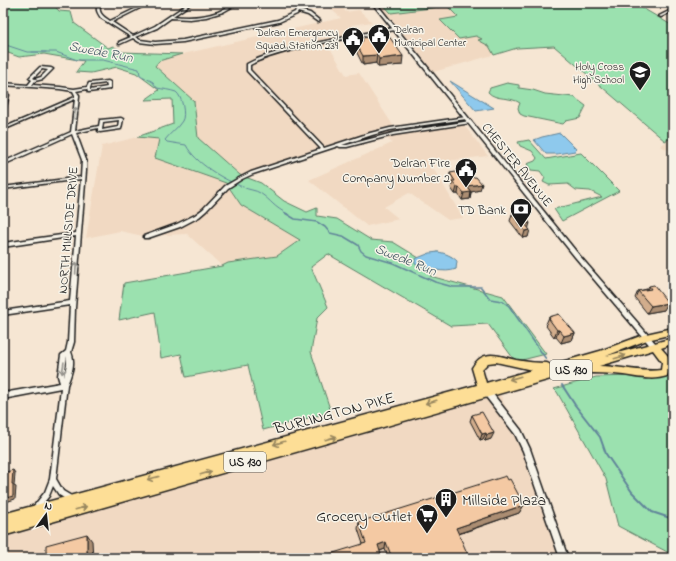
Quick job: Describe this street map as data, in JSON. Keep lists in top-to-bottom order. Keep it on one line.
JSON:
{"streets":{"highway":["US 130","BURLINGTON PIKE"],"street":["CHESTER AVENUE","NORTH MILLSIDE DRIVE"]},"crossings":[["CHESTER AVENUE","BURLINGTON PIKE"],["NORTH MILLSIDE DRIVE","BURLINGTON PIKE"]],"water":["Swede Run"],"places":{"public building":["Delran Municipal Center","Delran Emergency Squad Station 239","Delran Fire Company Number 2"],"school or university":["Holy Cross High School"],"bank":["TD Bank"],"building":["Millside Plaza"],"supermarket":["Grocery Outlet"]},"north":"top"}
